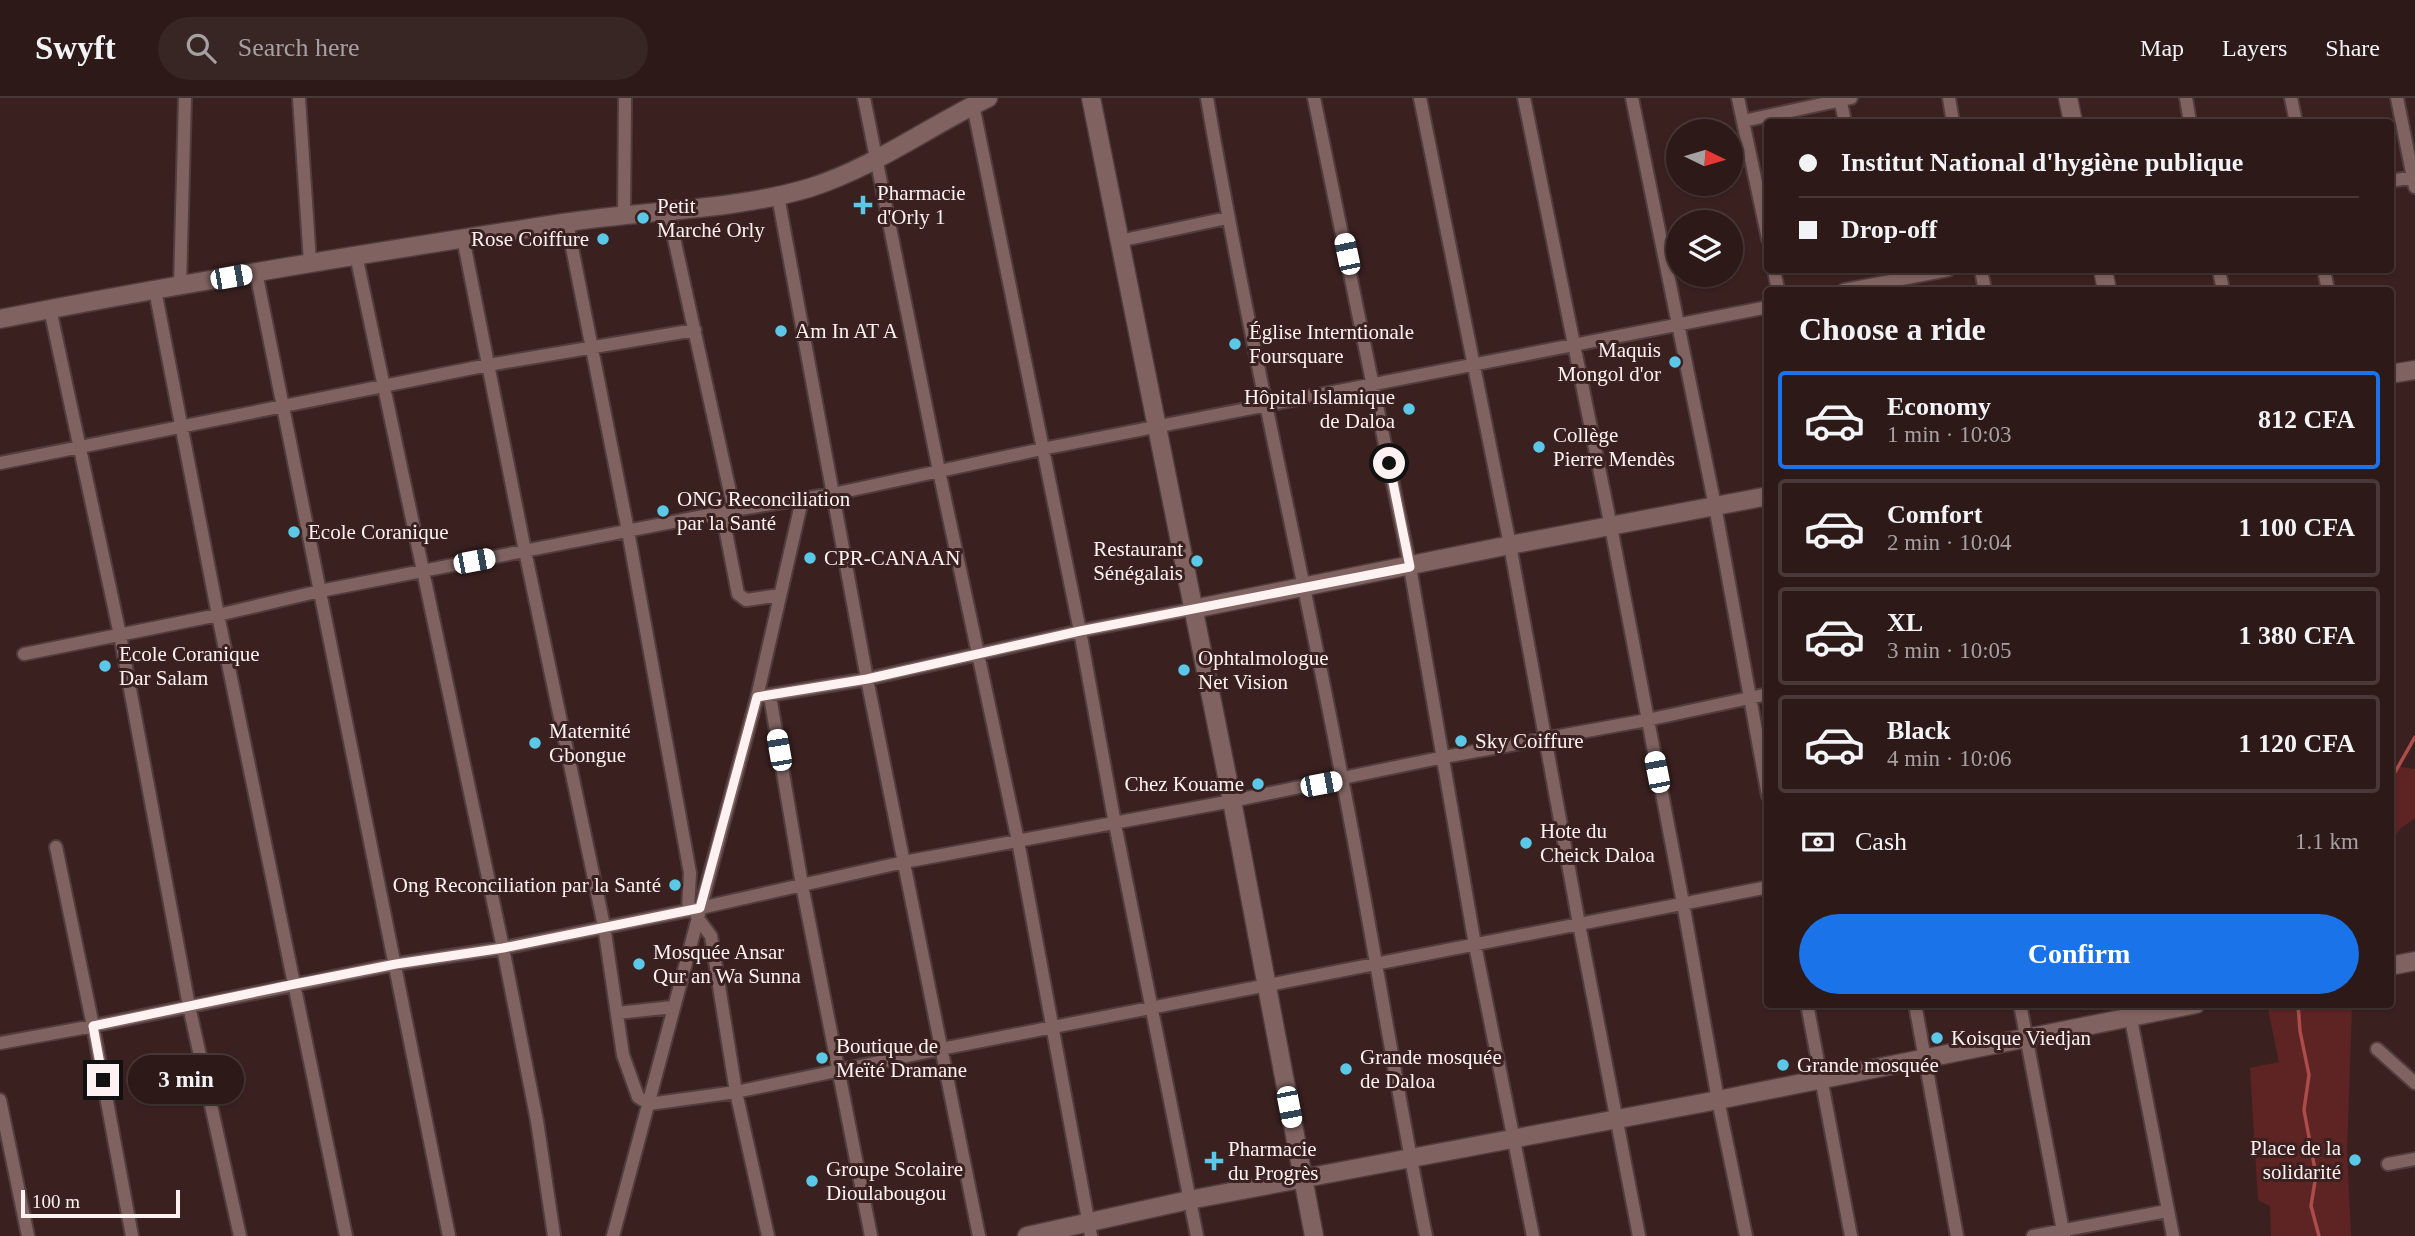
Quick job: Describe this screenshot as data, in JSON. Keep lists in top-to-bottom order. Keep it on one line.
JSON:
{"places":{"health":["Pharmacie d'Orly 1","Pharmacie du Progrès"],"other":["Petit Marché Orly","Rose Coiffure","Am In AT A","Église Interntionale Foursquare","Maquis Mongol d'or","Hôpital Islamique de Daloa","Collège Pierre Mendès","ONG Reconciliation par la Santé","Ecole Coranique","CPR-CANAAN","Restaurant Sénégalais","Ecole Coranique Dar Salam","Ophtalmologue Net Vision","Sky Coiffure","Maternité Gbongue","Chez Kouame","Hote du Cheick Daloa","Ong Reconciliation par la Santé","Mosquée Ansar Qur an Wa Sunna","Koisque Viedjan","Boutique de Meïté Dramane","Grande mosquée","Grande mosquée de Daloa","Place de la solidarité","Groupe Scolaire Dioulabougou"]},"scale_bar":"100 m","north":"right","page":{"header":"Swyft","search":"Search here","nav":["Map","Layers","Share"],"banner":["Institut National d'hygiène publique","Drop-off"],"heading":"Choose a ride","list":[{"name":"Economy","note":"1 min · 10:03","value":"812 CFA"},{"name":"Comfort","note":"2 min · 10:04","value":"1 100 CFA"},{"name":"XL","note":"3 min · 10:05","value":"1 380 CFA"},{"name":"Black","note":"4 min · 10:06","value":"1 120 CFA"}],"pay":["Cash","1.1 km"],"buttons":"Confirm","bubble":"3 min","scale":"100 m"}}
